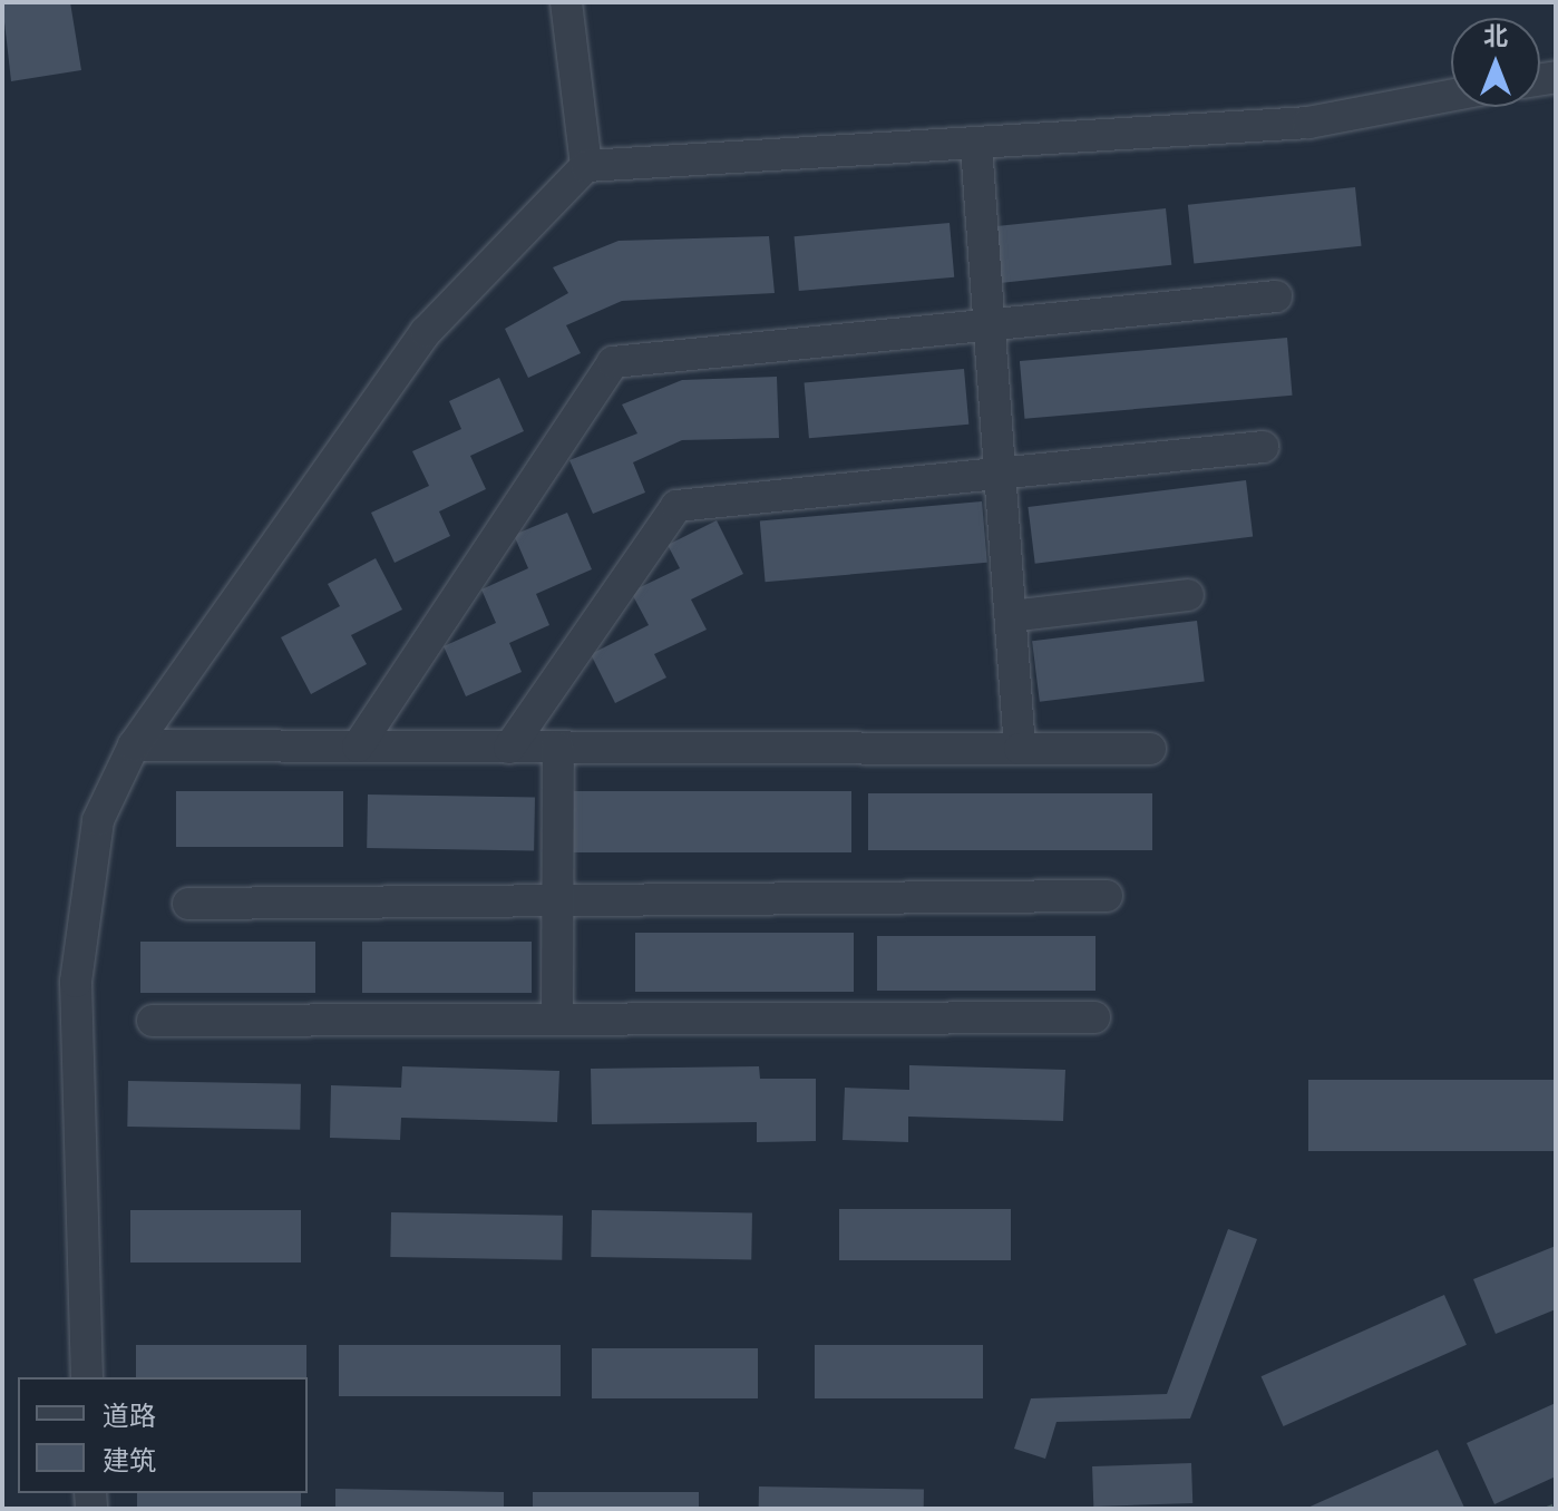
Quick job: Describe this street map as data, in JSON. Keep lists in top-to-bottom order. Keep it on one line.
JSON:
{"legend":["道路","建筑"],"north":"top"}
